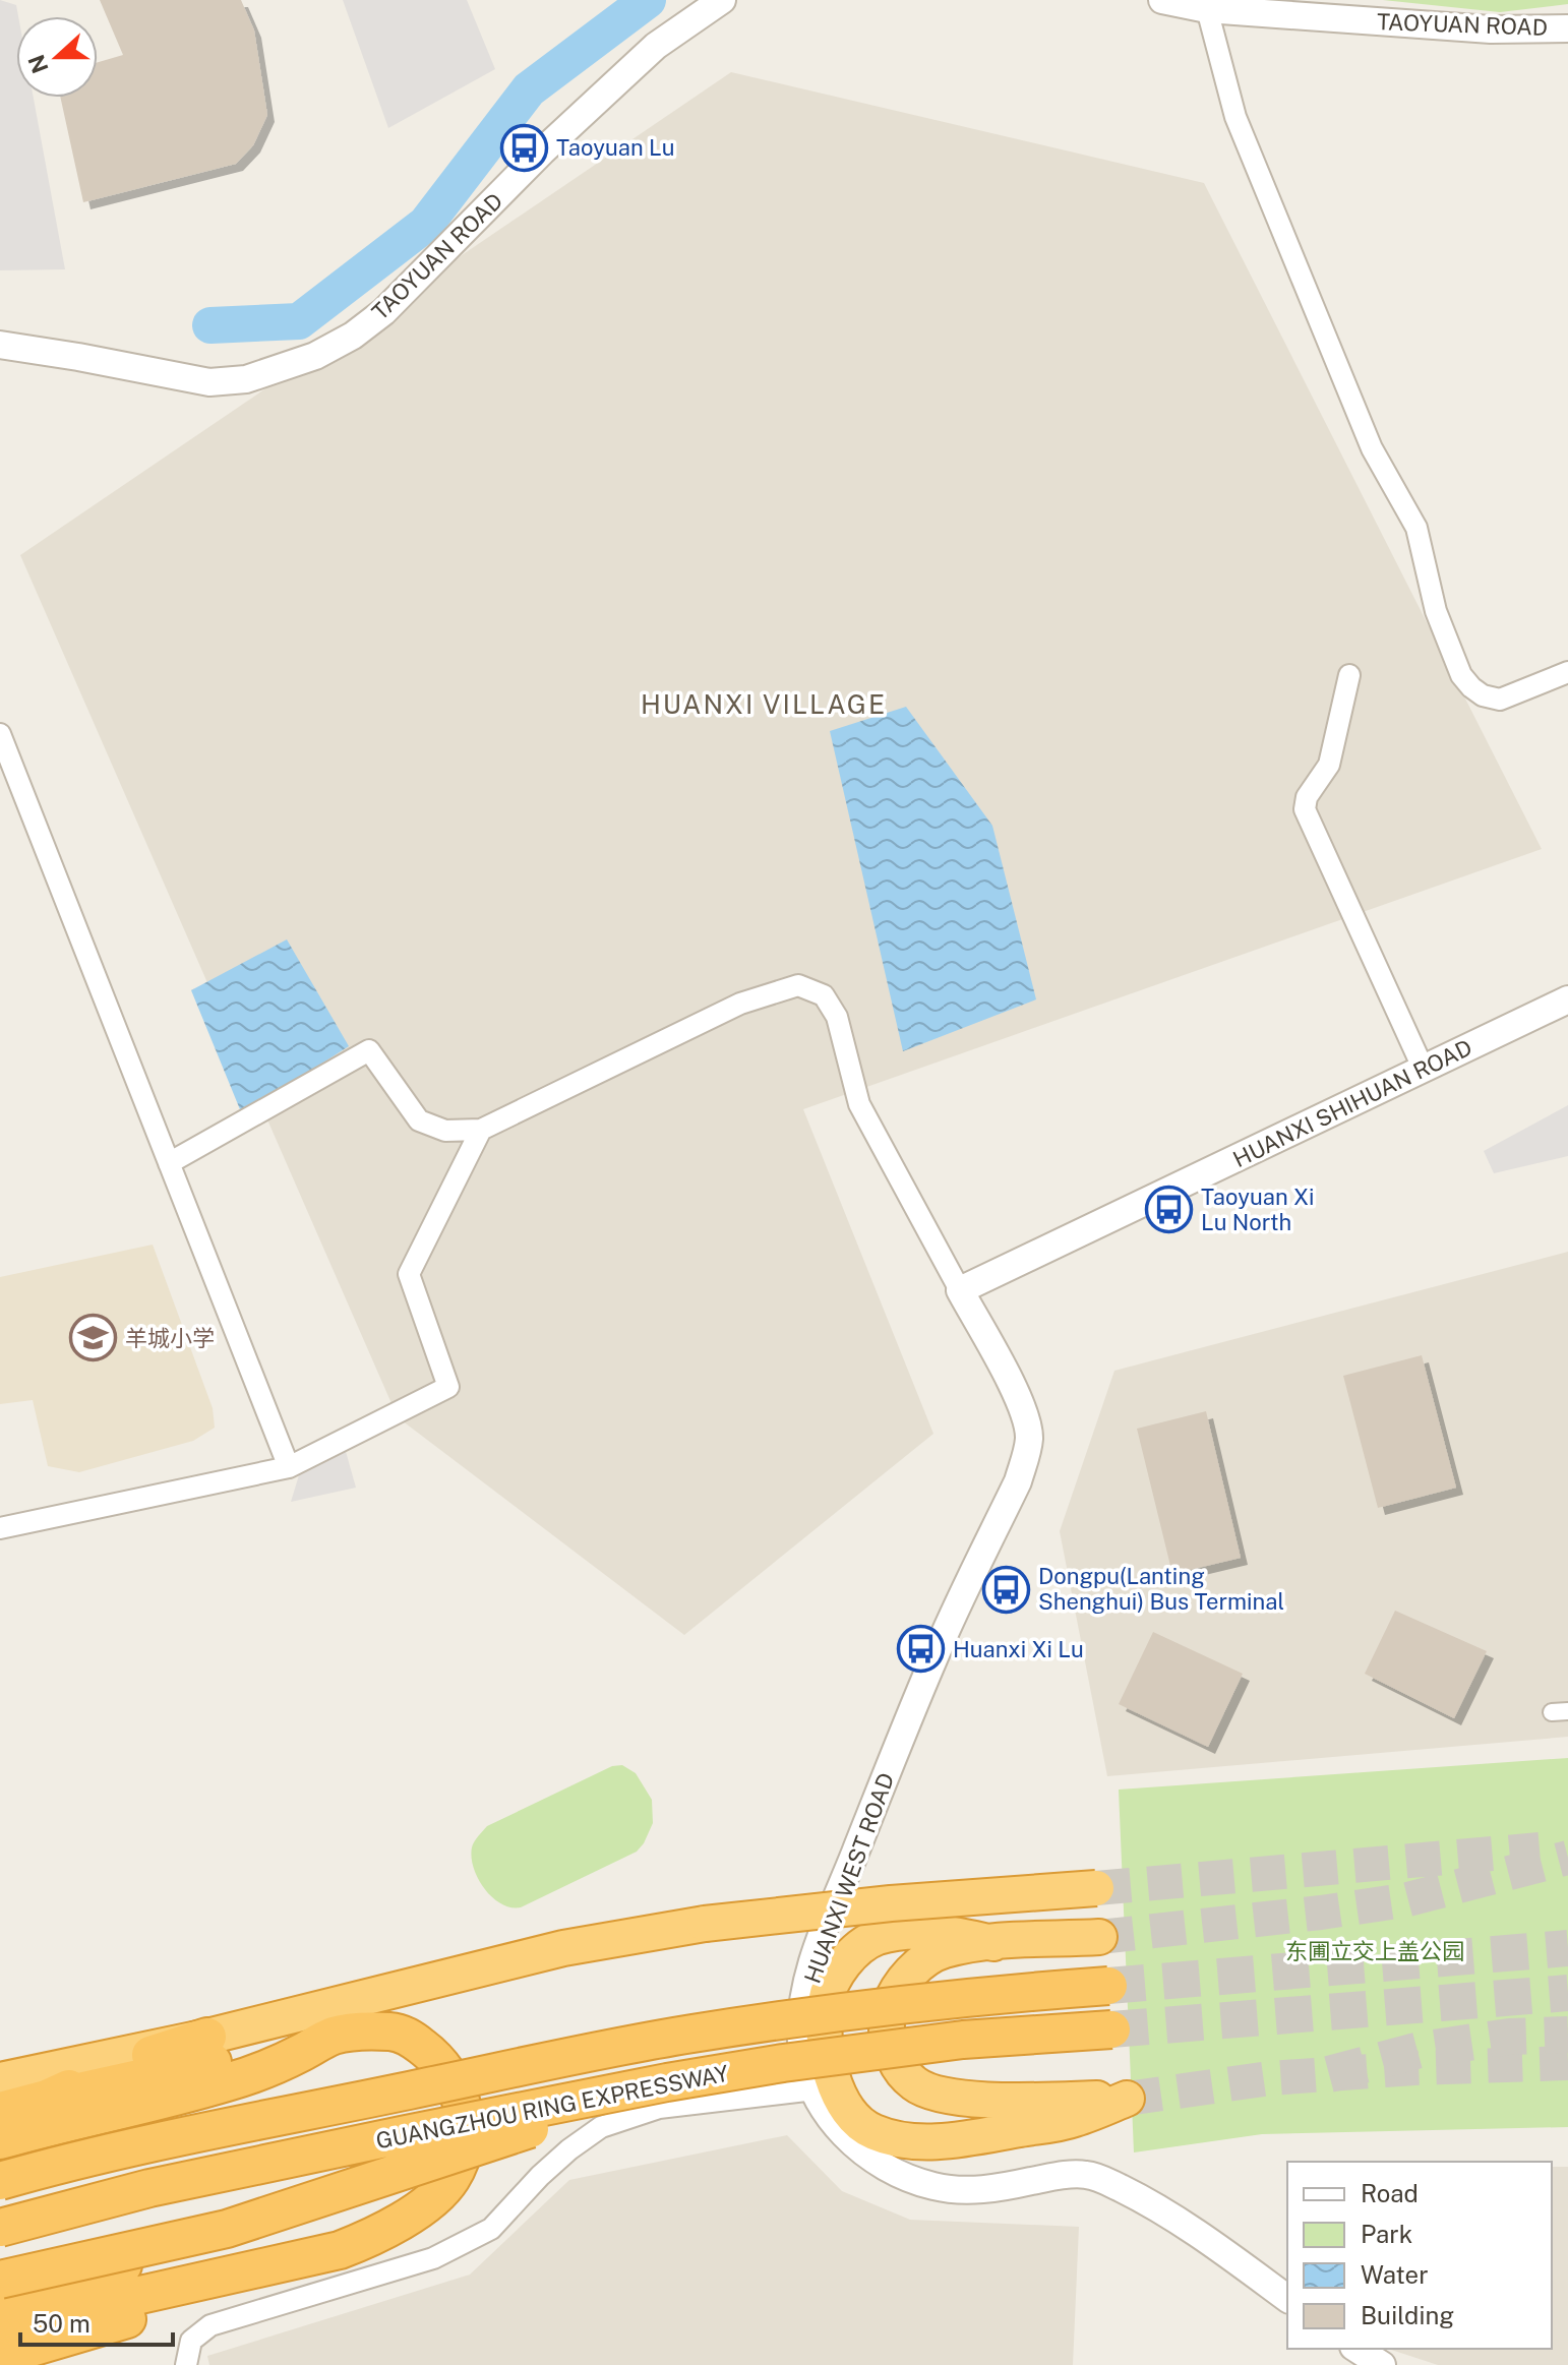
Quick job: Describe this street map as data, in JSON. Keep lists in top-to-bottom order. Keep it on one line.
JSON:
{"streets":{"highway":["GUANGZHOU RING EXPRESSWAY"],"street":["TAOYUAN ROAD","HUANXI SHIHUAN ROAD","HUANXI WEST ROAD"]},"crossings":[["HUANXI SHIHUAN ROAD","HUANXI WEST ROAD"]],"districts":["HUANXI VILLAGE"],"parks":["东圃立交上盖公园"],"places":{"bus stop":["Taoyuan Lu","Taoyuan Xi Lu North","Dongpu(Lanting Shenghui) Bus Terminal","Huanxi Xi Lu"],"school or university":["羊城小学"]},"legend":["Road","Park","Water","Building"],"scale_bar":"50 m","north":"left"}
